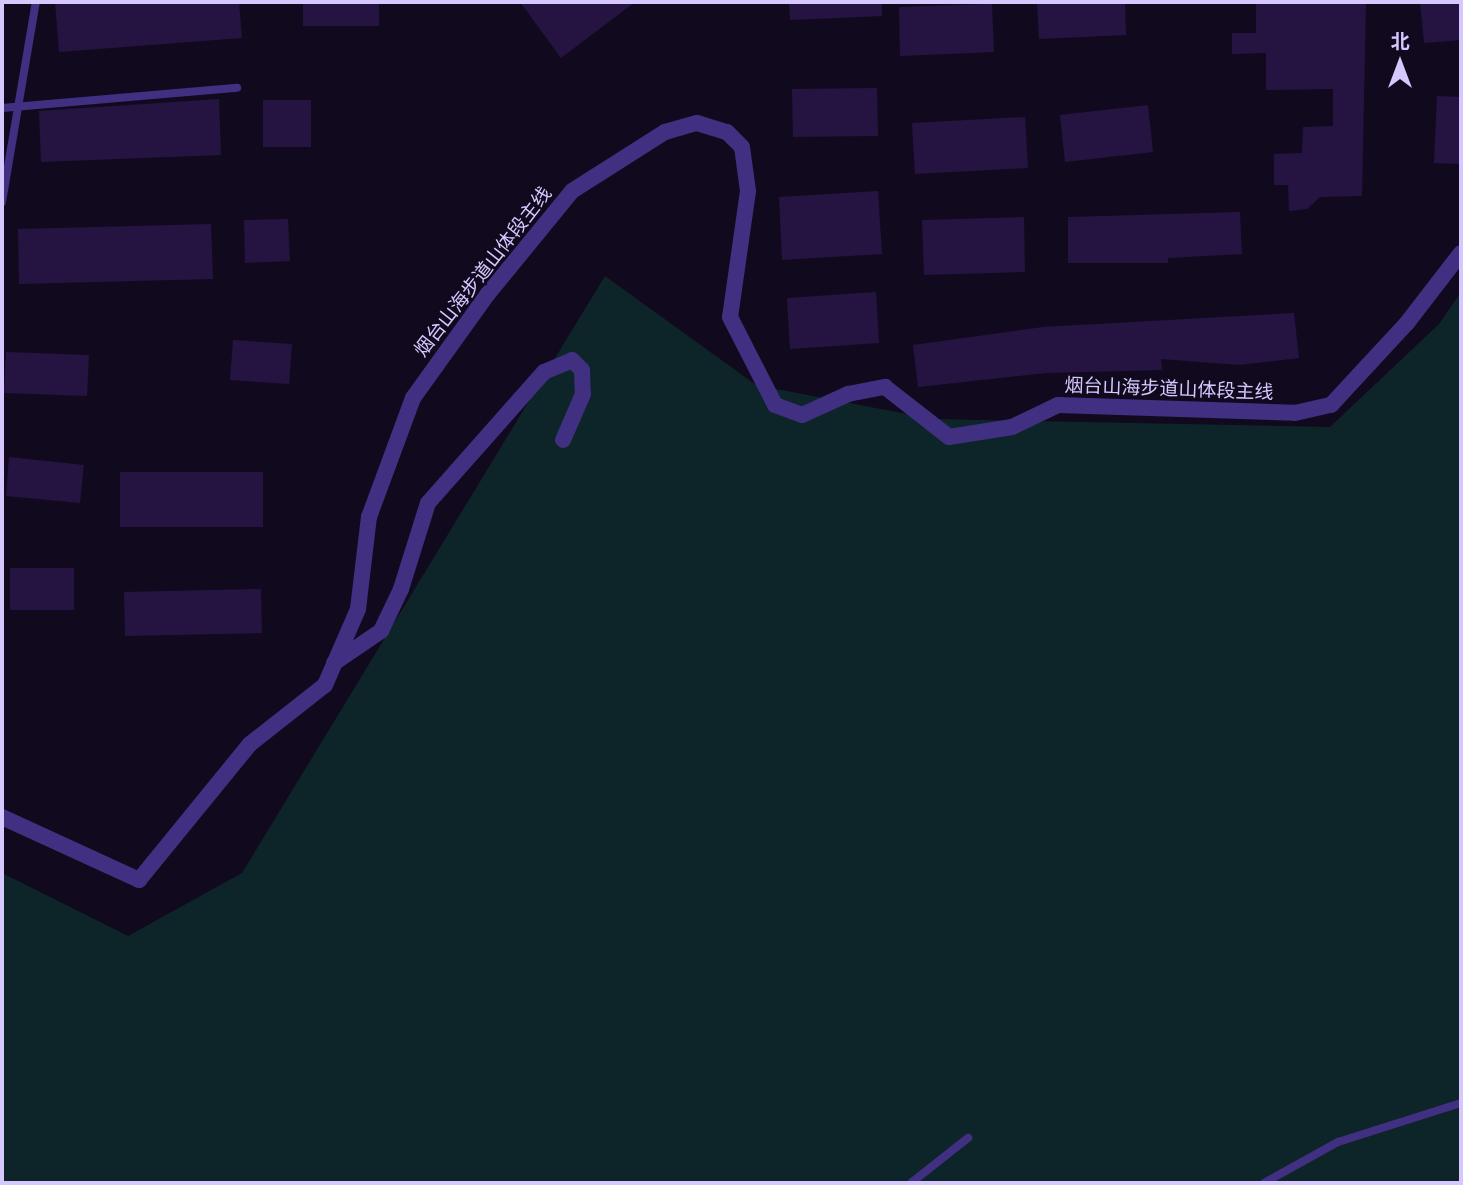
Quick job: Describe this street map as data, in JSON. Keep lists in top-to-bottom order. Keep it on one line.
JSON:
{"streets":{"street":["烟台山海步道山体段主线"]},"north":"top"}
